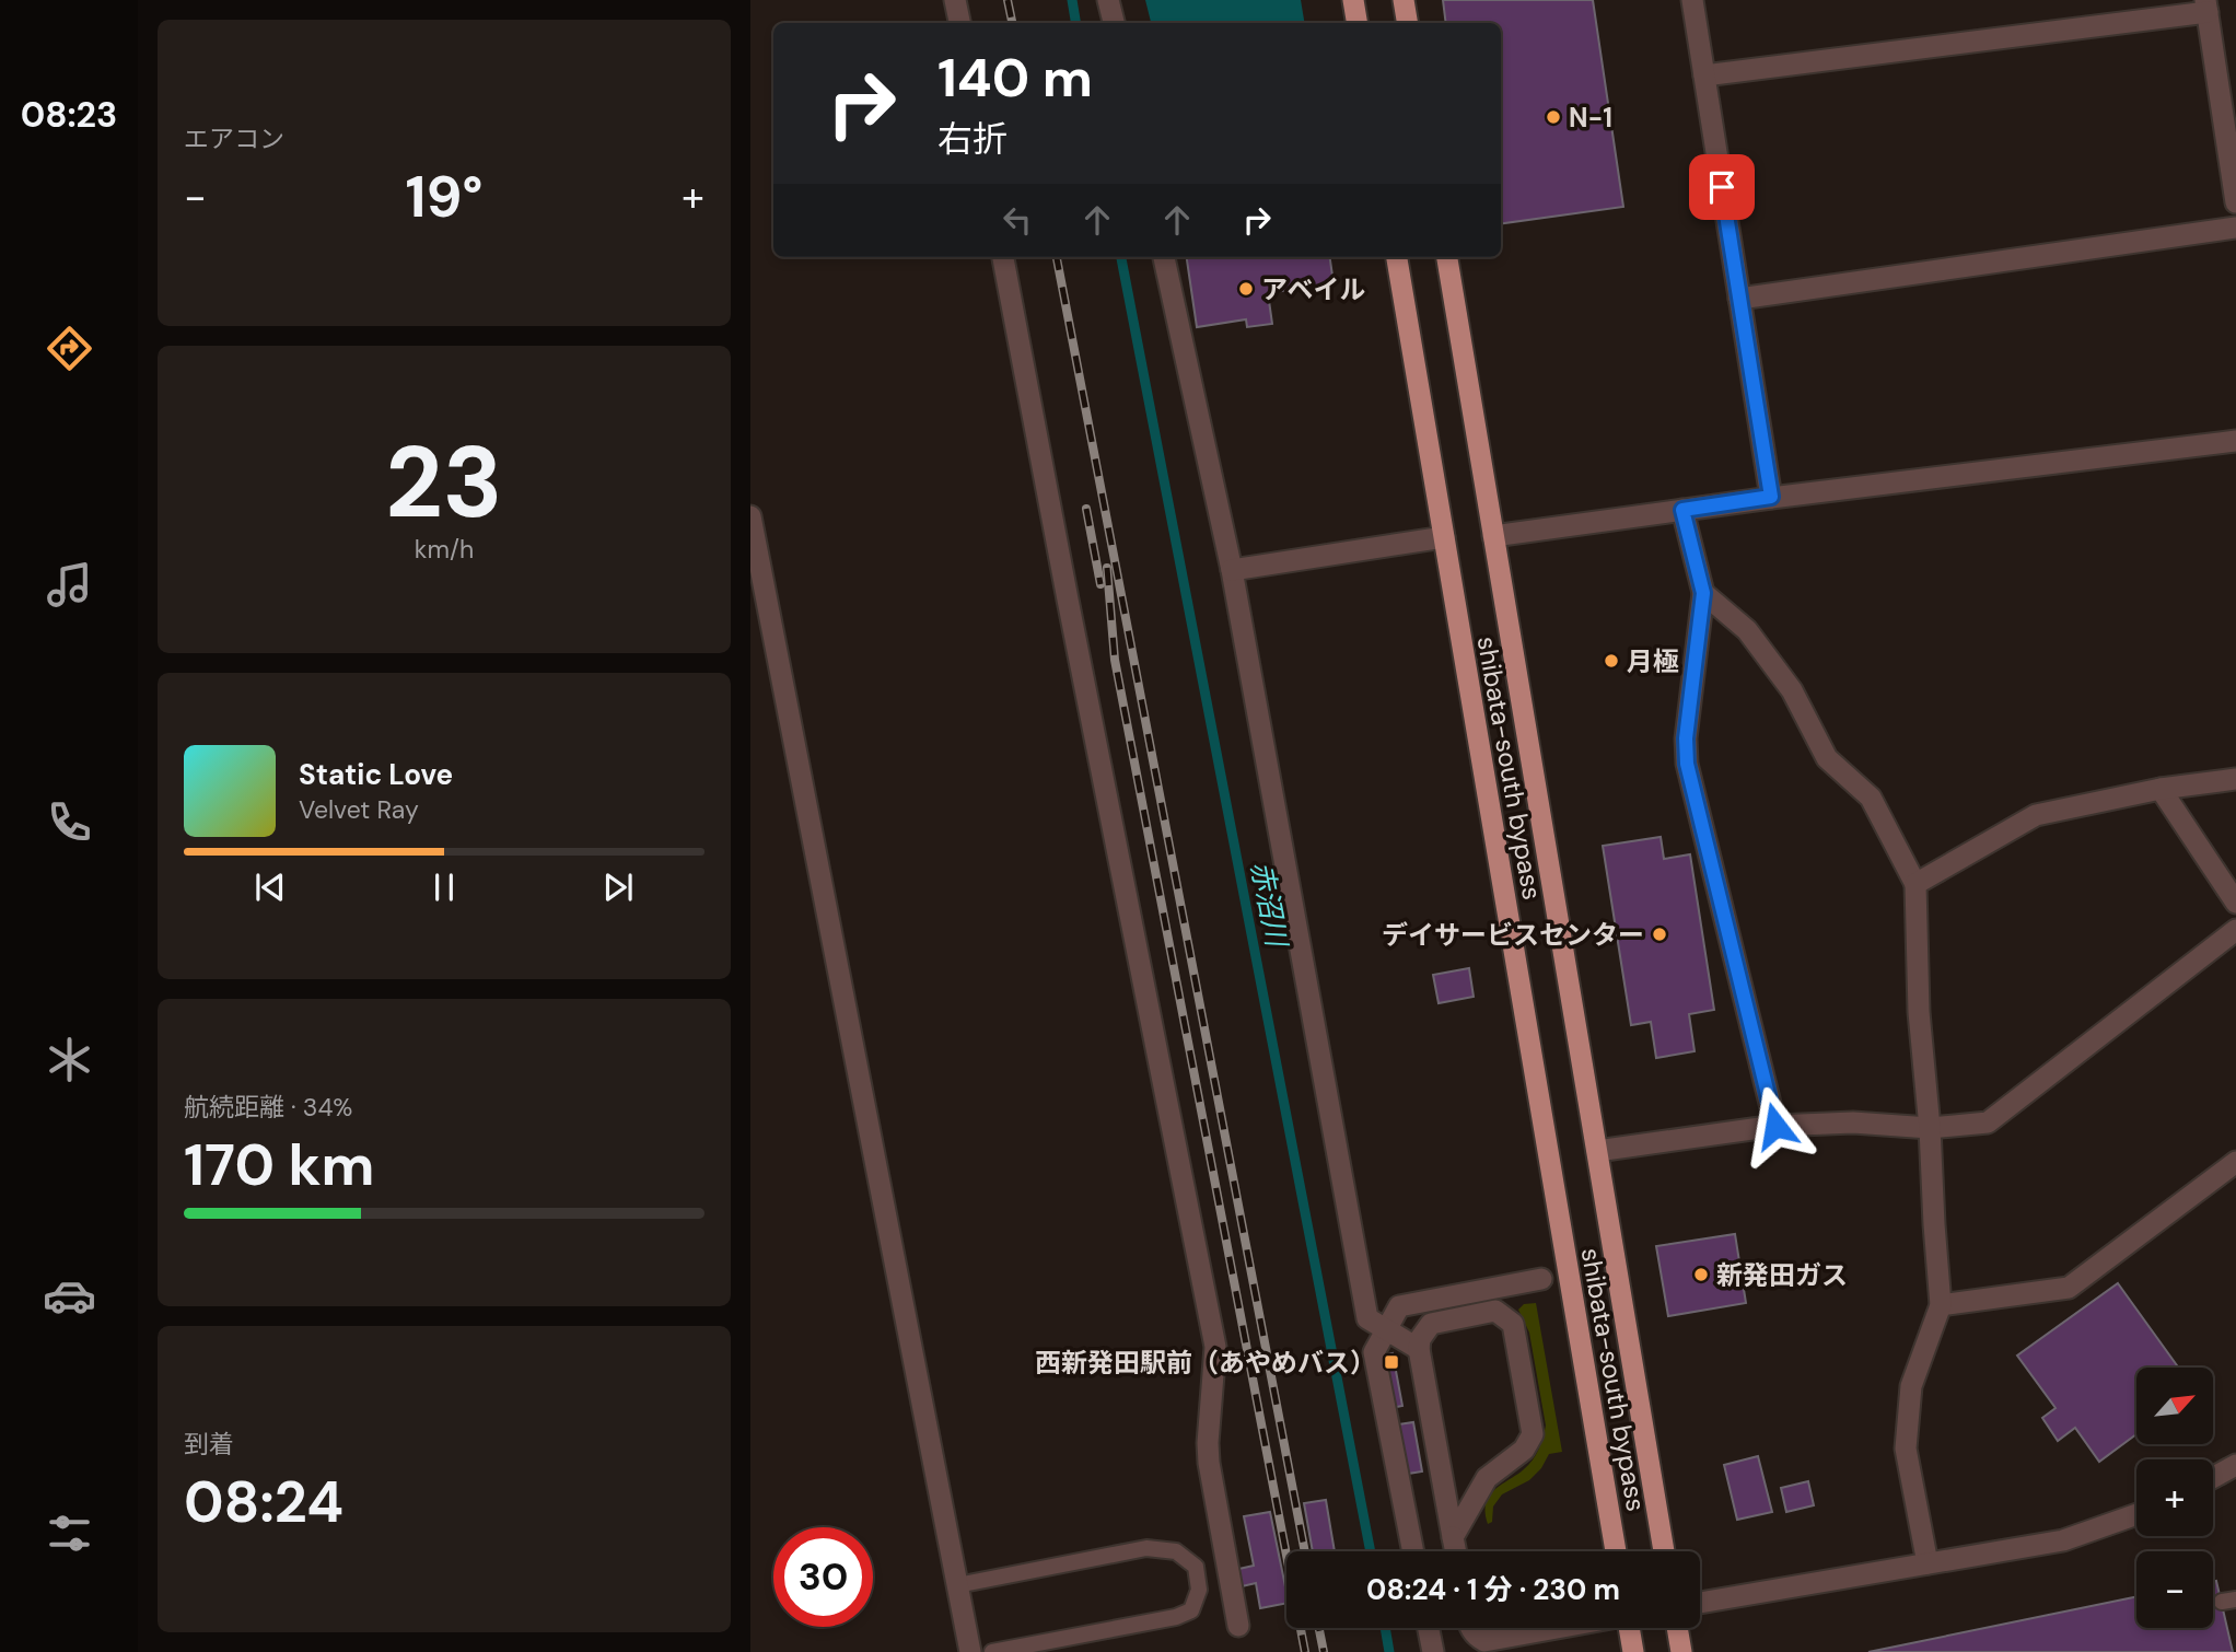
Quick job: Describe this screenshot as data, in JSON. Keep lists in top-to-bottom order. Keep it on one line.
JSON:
{"streets":{"highway":["shibata-south bypass"]},"water":["赤沼川"],"places":{"other":["N-1","アベイル","月極","デイサービスセンター","新発田ガス"],"transit":["西新発田駅前（あやめバス）"]},"north":"top right","page":{"tabs":"08:23","tile":["エアコン",["23","km/h"],["航続距離 · 34%","170 km"],["到着","08:24"]],"turn":["140 m","右折"],"heat":["−","19°","+"],"song":["Static Love","Velvet Ray"],"map_buttons":["+","−"],"limit":"30","trip":"08:24 · 1 分 · 230 m"}}
